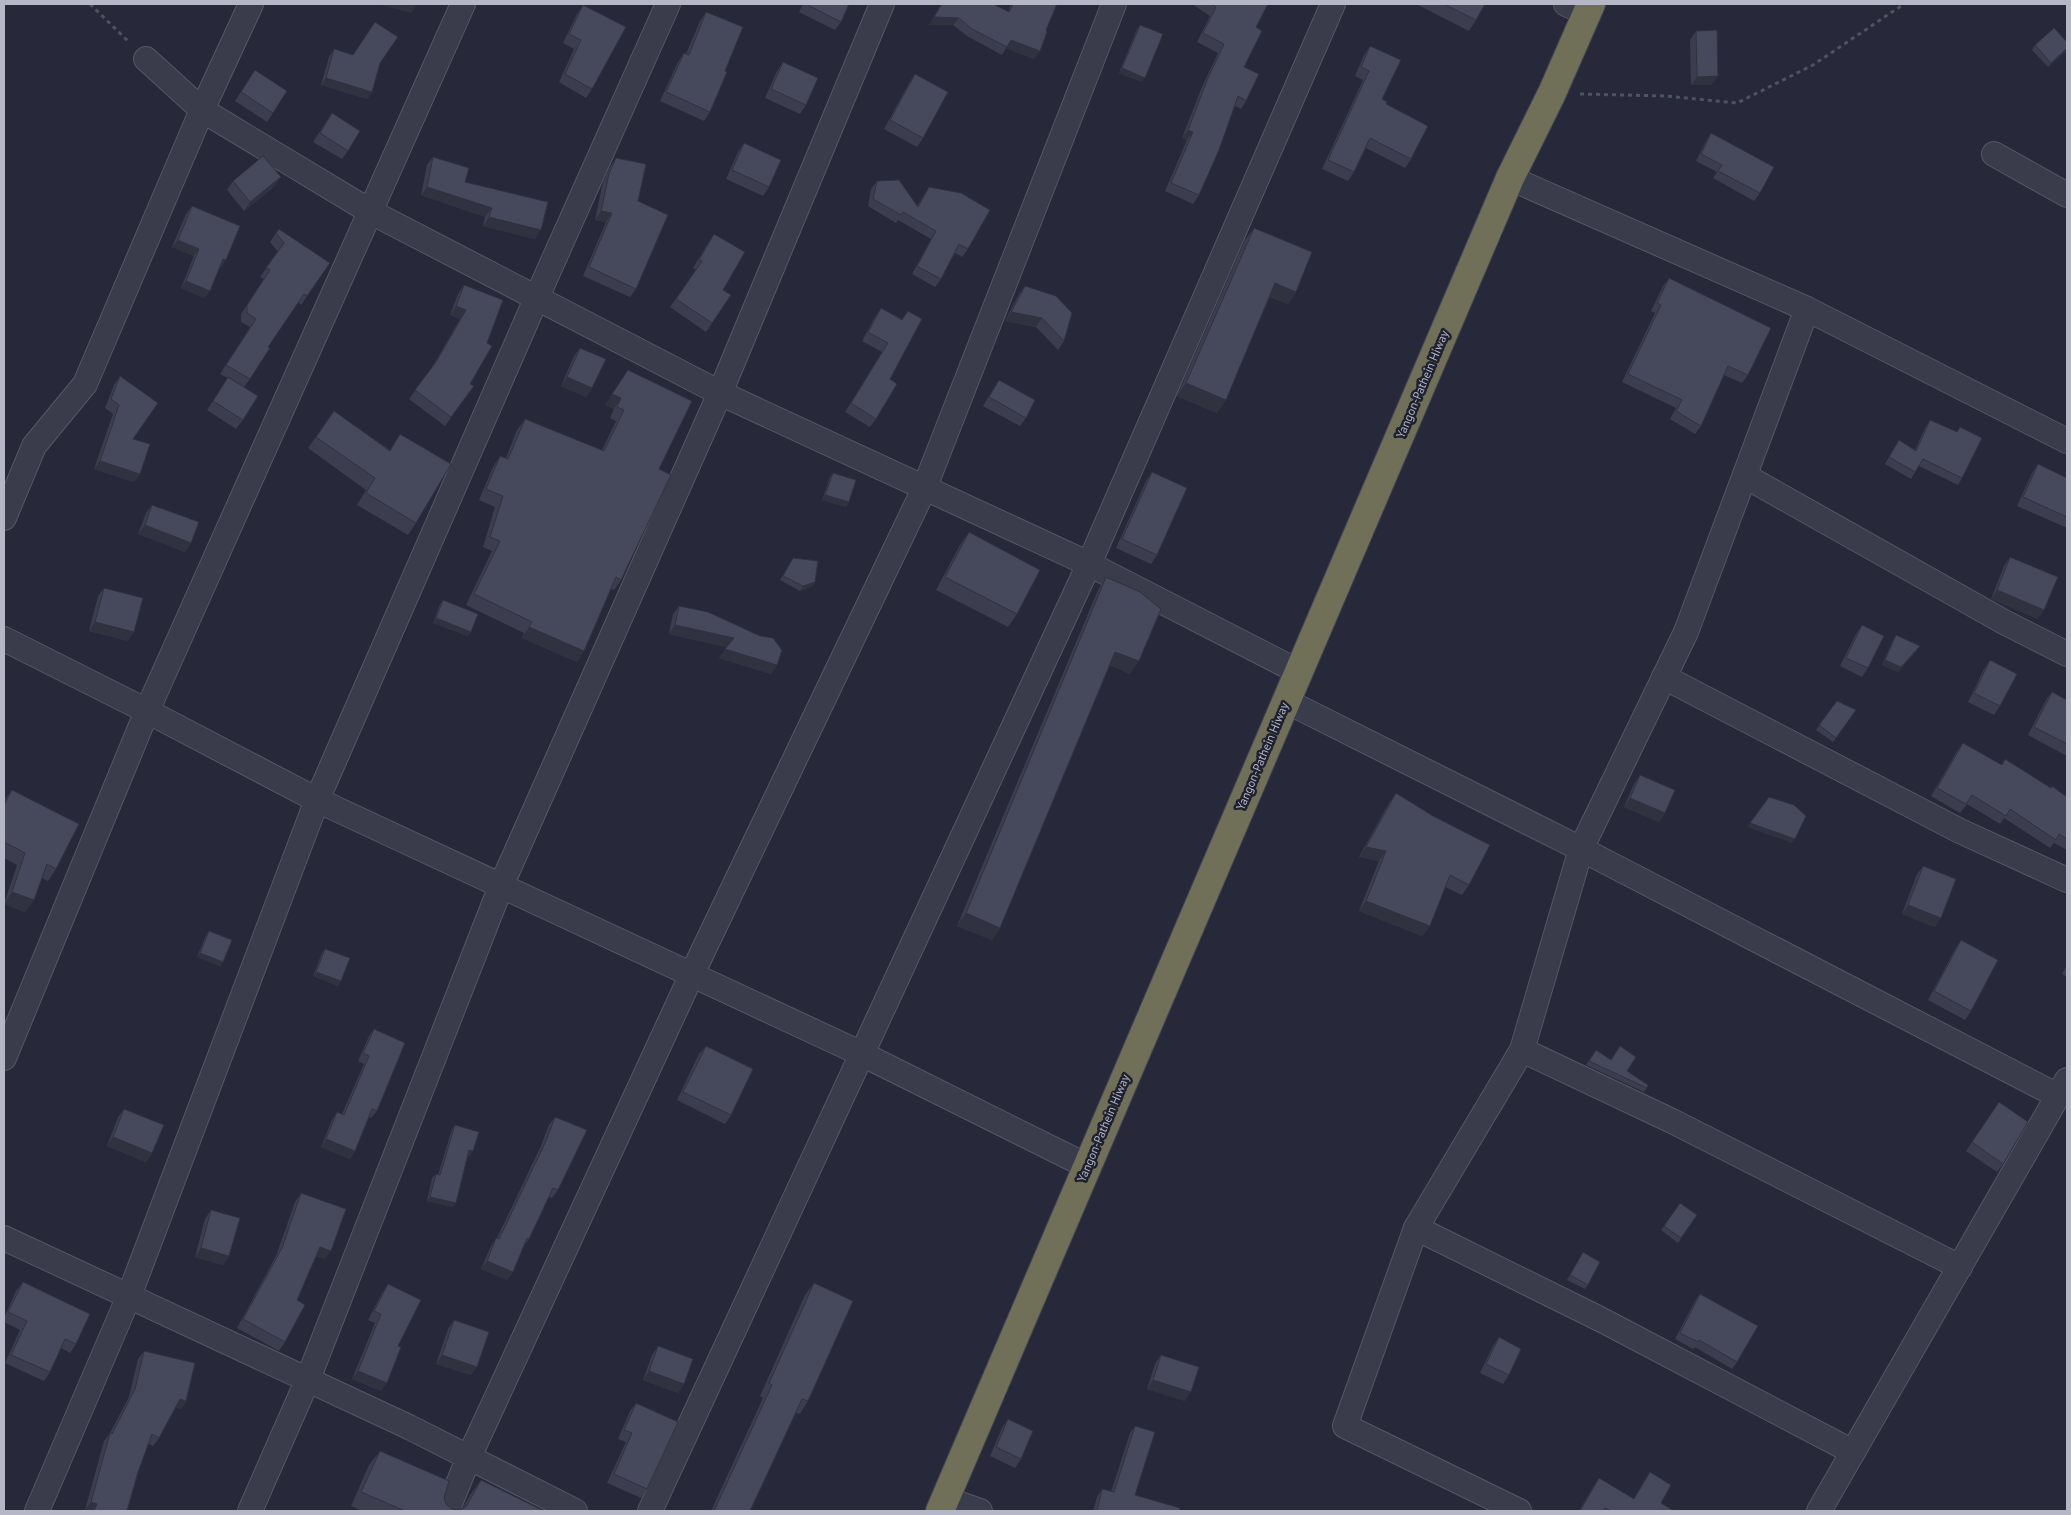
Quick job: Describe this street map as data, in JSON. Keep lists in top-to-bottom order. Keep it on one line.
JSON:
{"streets":{"highway":["Yangon-Pathein Hiway"]}}
